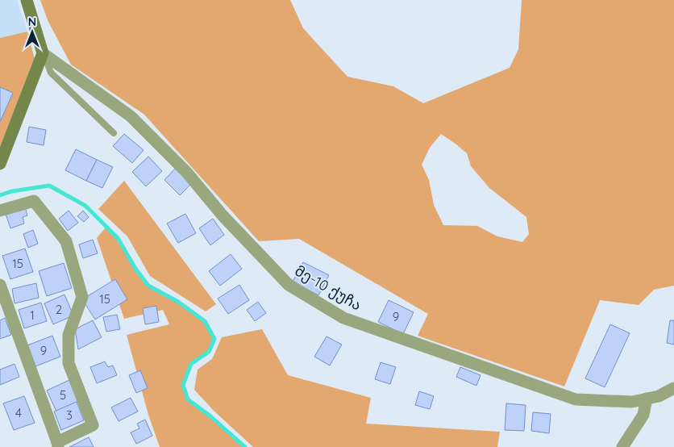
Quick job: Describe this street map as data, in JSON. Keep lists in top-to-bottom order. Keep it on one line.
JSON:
{"streets":{"street":["მე-10 ქუჩა"]},"house_numbers":["15","15","2","1","9","9","5","4","3"],"north":"top"}
